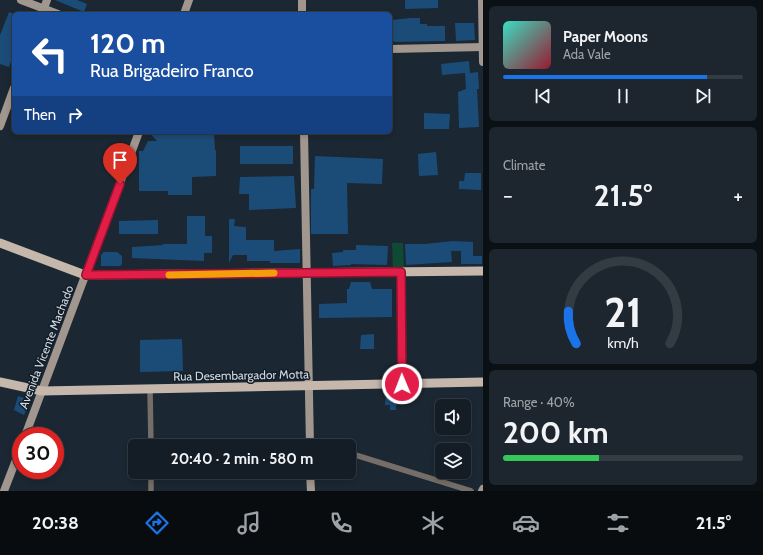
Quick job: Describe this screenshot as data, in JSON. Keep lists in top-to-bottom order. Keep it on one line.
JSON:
{"streets":{"main road":["Rua Desembargador Motta"],"street":["Avenida Vicente Machado"]},"crossings":[["Avenida Vicente Machado","Rua Desembargador Motta"]],"page":{"turn":["120 m","Rua Brigadeiro Franco"],"song":["Paper Moons","Ada Vale"],"then":"Then","tile":["Climate",["Range · 40%","200 km"]],"heat":["−","21.5°","+"],"limit":"30","trip":"20:40 · 2 min · 580 m","tabs":["20:38","21.5°"],"gauge":["21","km/h"]}}
